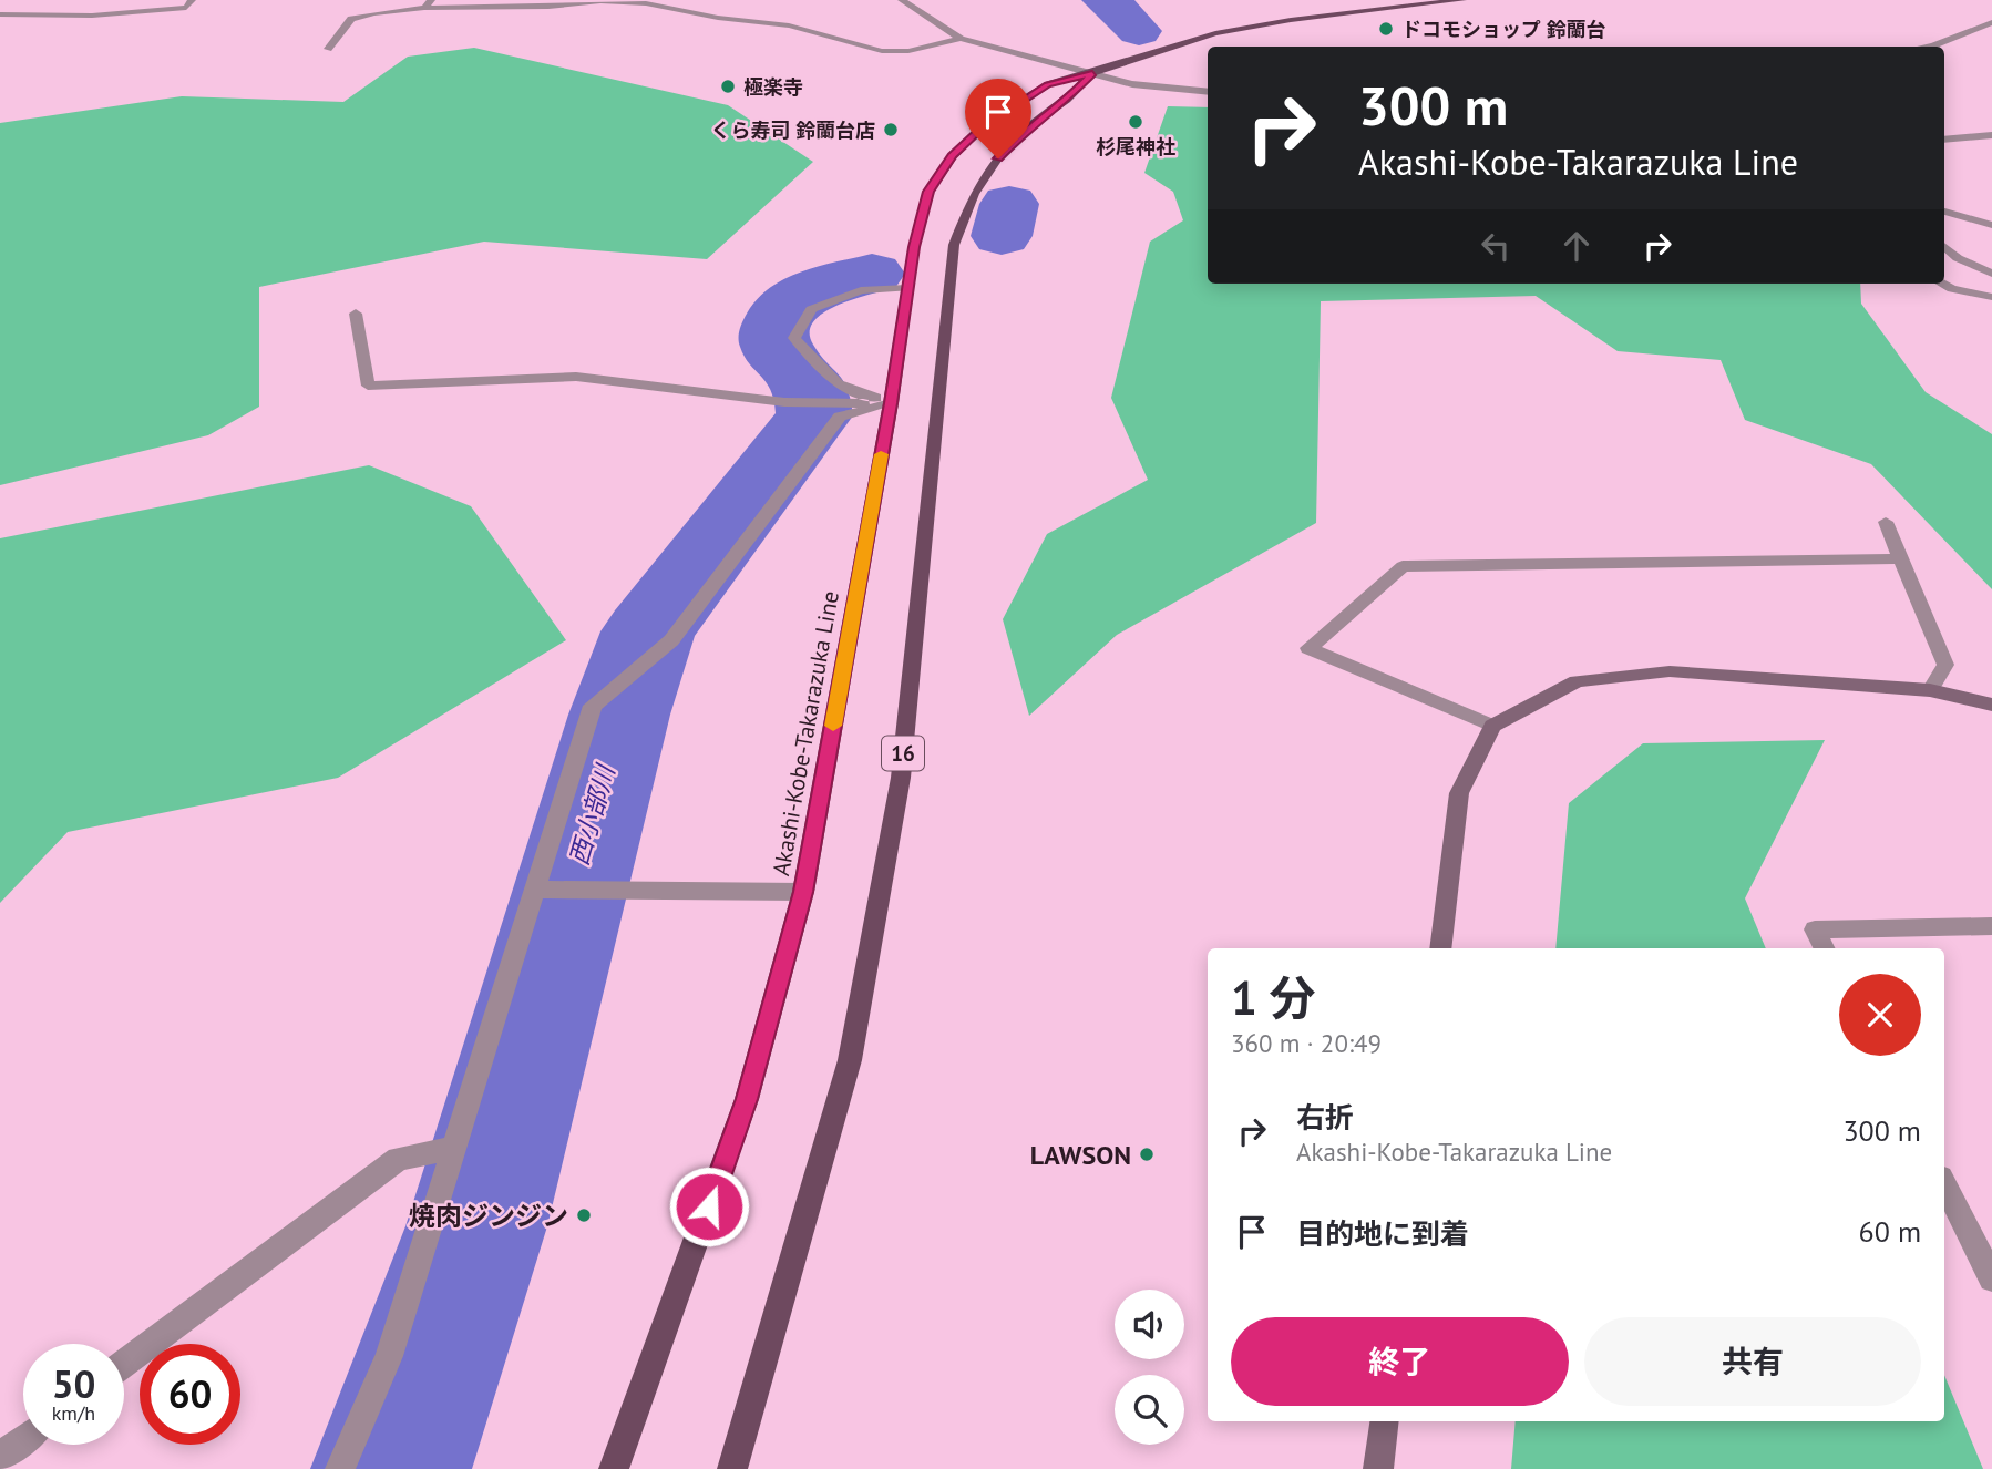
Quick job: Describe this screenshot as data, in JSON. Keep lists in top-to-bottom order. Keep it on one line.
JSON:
{"streets":{"main road":["Akashi-Kobe-Takarazuka Line","16"]},"water":["西小部川"],"places":["ドコモショップ 鈴蘭台","極楽寺","杉尾神社","くら寿司 鈴蘭台店","LAWSON","焼肉ジンジン"],"page":{"turn":["300 m","Akashi-Kobe-Takarazuka Line"],"heading":["1 分","360 m · 20:49"],"list":[{"name":"右折","note":"Akashi-Kobe-Takarazuka Line","value":"300 m"},{"name":"目的地に到着","value":"60 m"}],"buttons":["終了","共有"],"speed":"50 km/h","limit":"60"}}
